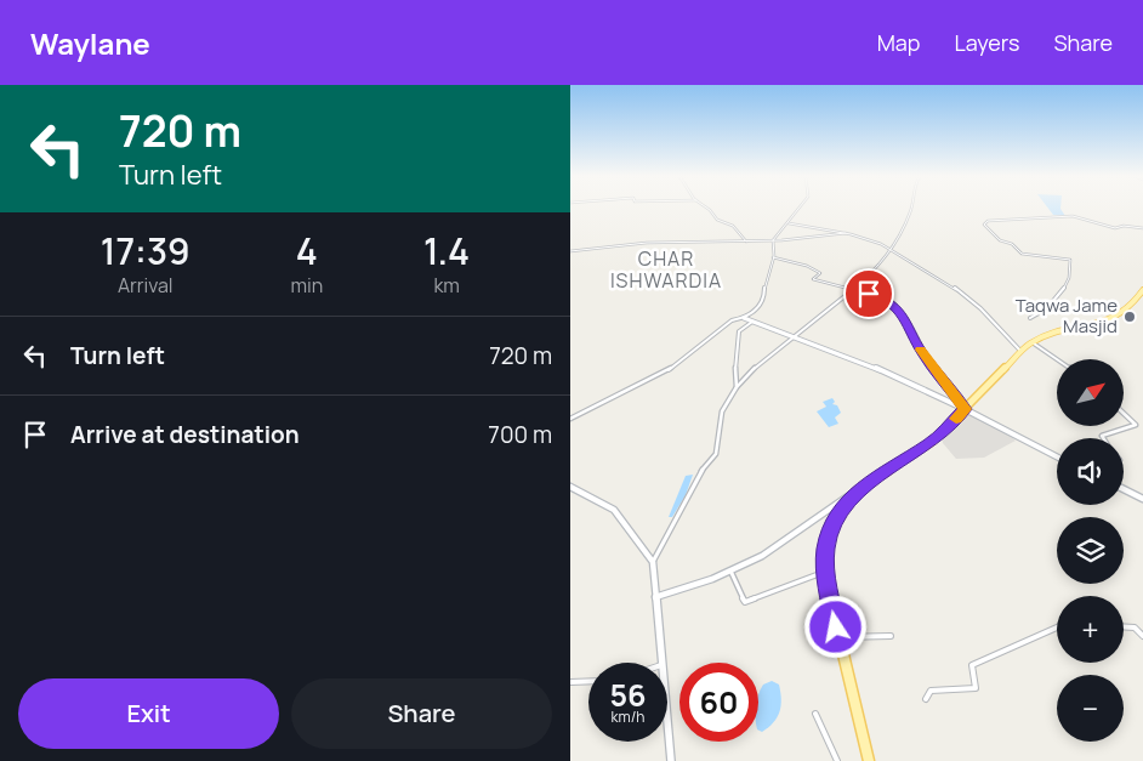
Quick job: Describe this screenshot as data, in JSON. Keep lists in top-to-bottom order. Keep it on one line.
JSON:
{"districts":["CHAR ISHWARDIA"],"places":["Taqwa Jame Masjid"],"north":"top right","page":{"header":"Waylane","nav":["Map","Layers","Share"],"turn":["720 m","Turn left"],"eta":["17:39","Arrival","4","min","1.4","km"],"list":[{"name":"Turn left","value":"720 m"},{"name":"Arrive at destination","value":"700 m"}],"map_buttons":["+","−"],"speed":"56 km/h","limit":"60","buttons":["Exit","Share"]}}
